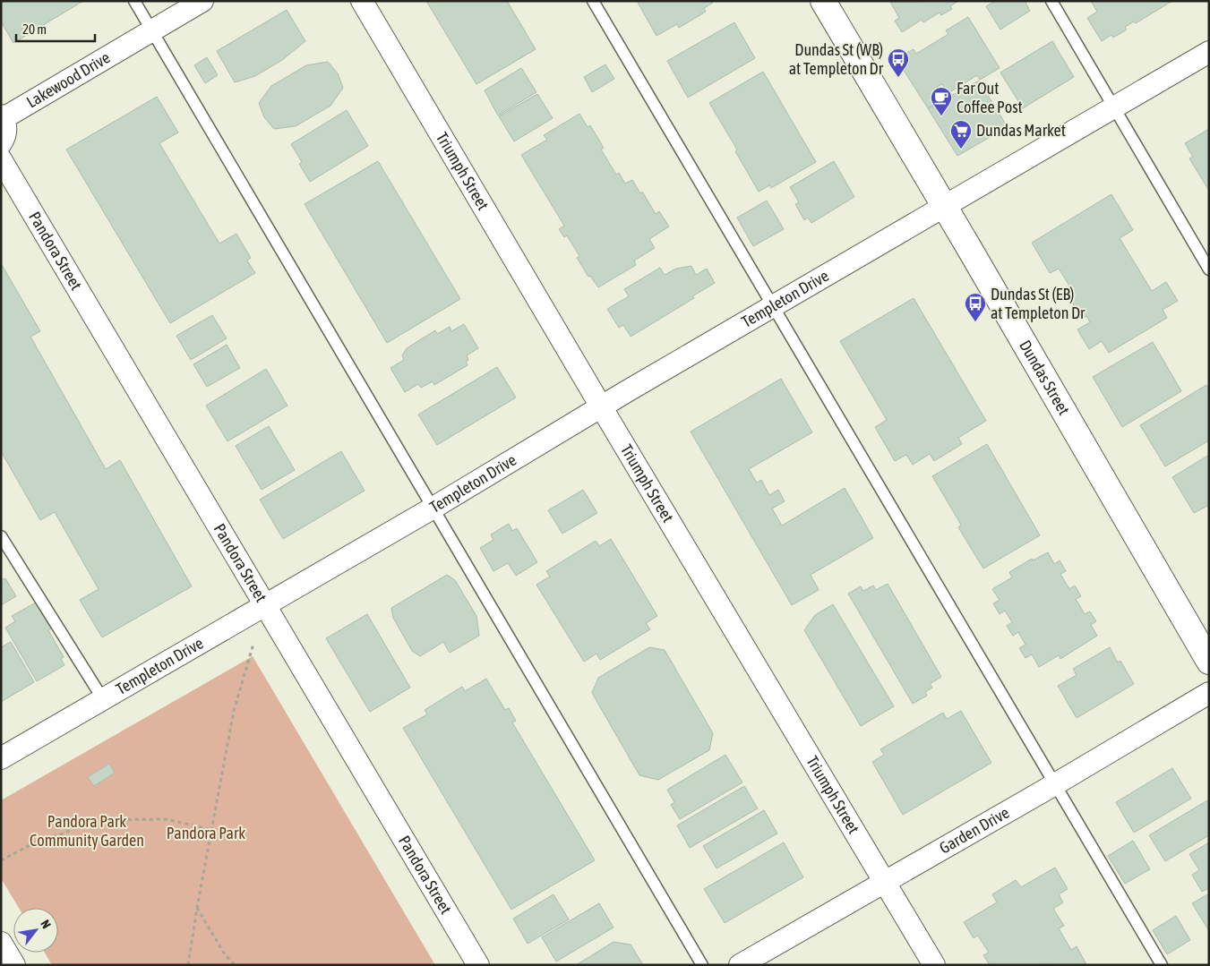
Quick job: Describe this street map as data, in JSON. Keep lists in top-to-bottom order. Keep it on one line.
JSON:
{"streets":{"main road":["Dundas Street"],"street":["Lakewood Drive","Triumph Street","Pandora Street","Templeton Drive","Garden Drive"]},"crossings":[["Triumph Street","Templeton Drive"],["Triumph Street","Garden Drive"],["Pandora Street","Templeton Drive"],["Templeton Drive","Dundas Street"]],"parks":["Pandora Park Community Garden","Pandora Park"],"places":{"bus stop":["Dundas St (WB) at Templeton Dr","Dundas St (EB) at Templeton Dr"],"cafe":["Far Out Coffee Post"],"supermarket":["Dundas Market"]},"scale_bar":"20 m","north":"top right"}
